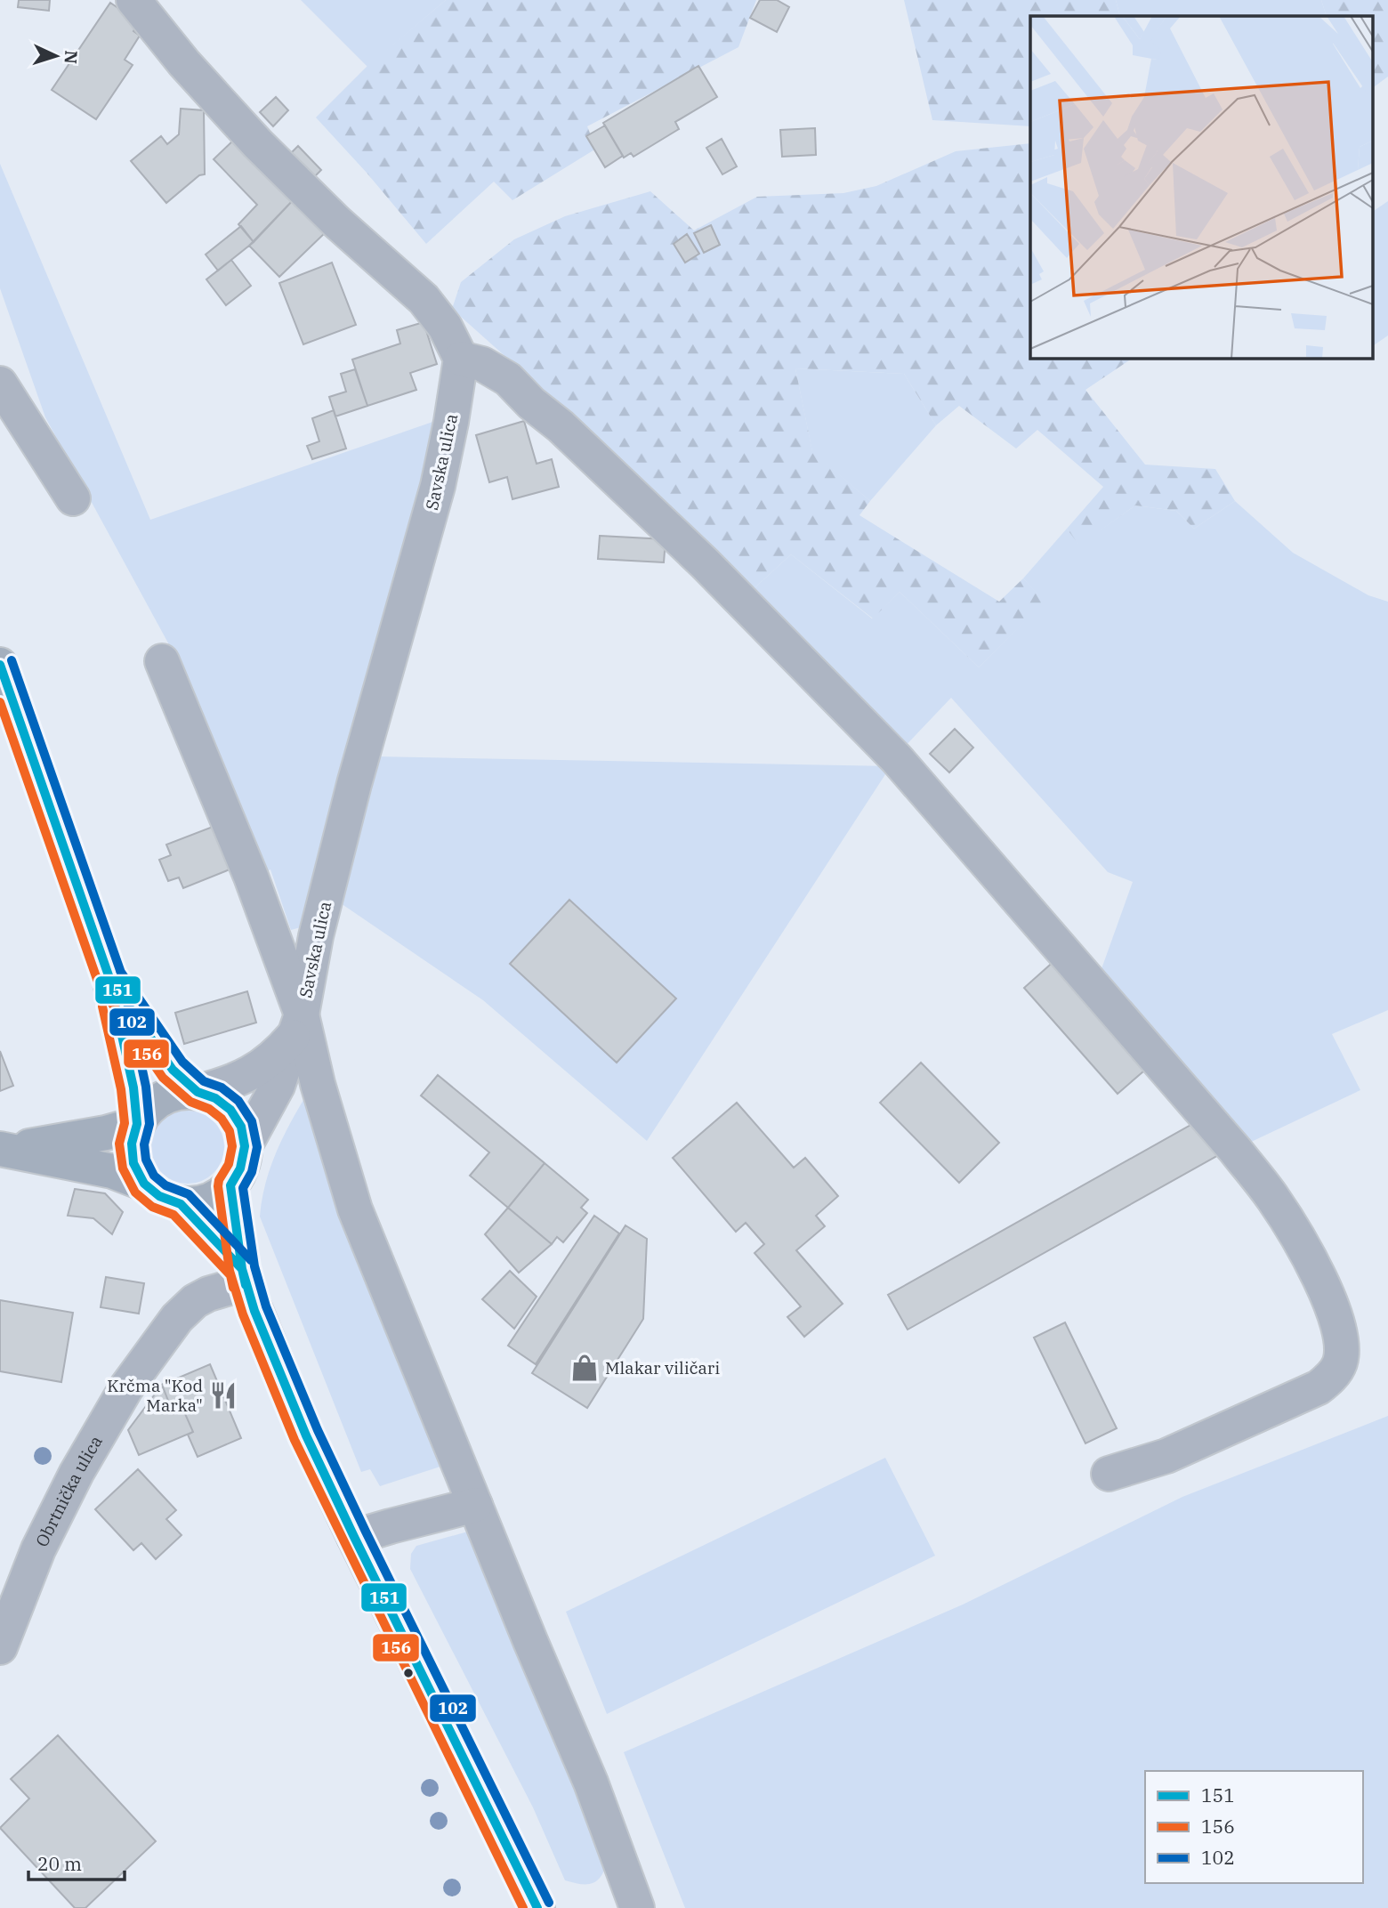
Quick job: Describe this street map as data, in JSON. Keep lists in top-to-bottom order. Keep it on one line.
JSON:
{"streets":{"street":["Savska ulica","Obrtnička ulica"]},"places":{"shop":["Mlakar viličari"],"restaurant":["Krčma \"Kod Marka\""]},"lines":["transit line 102","transit line 151","transit line 156"],"legend":["151","156","102"],"scale_bar":"20 m","north":"right"}
